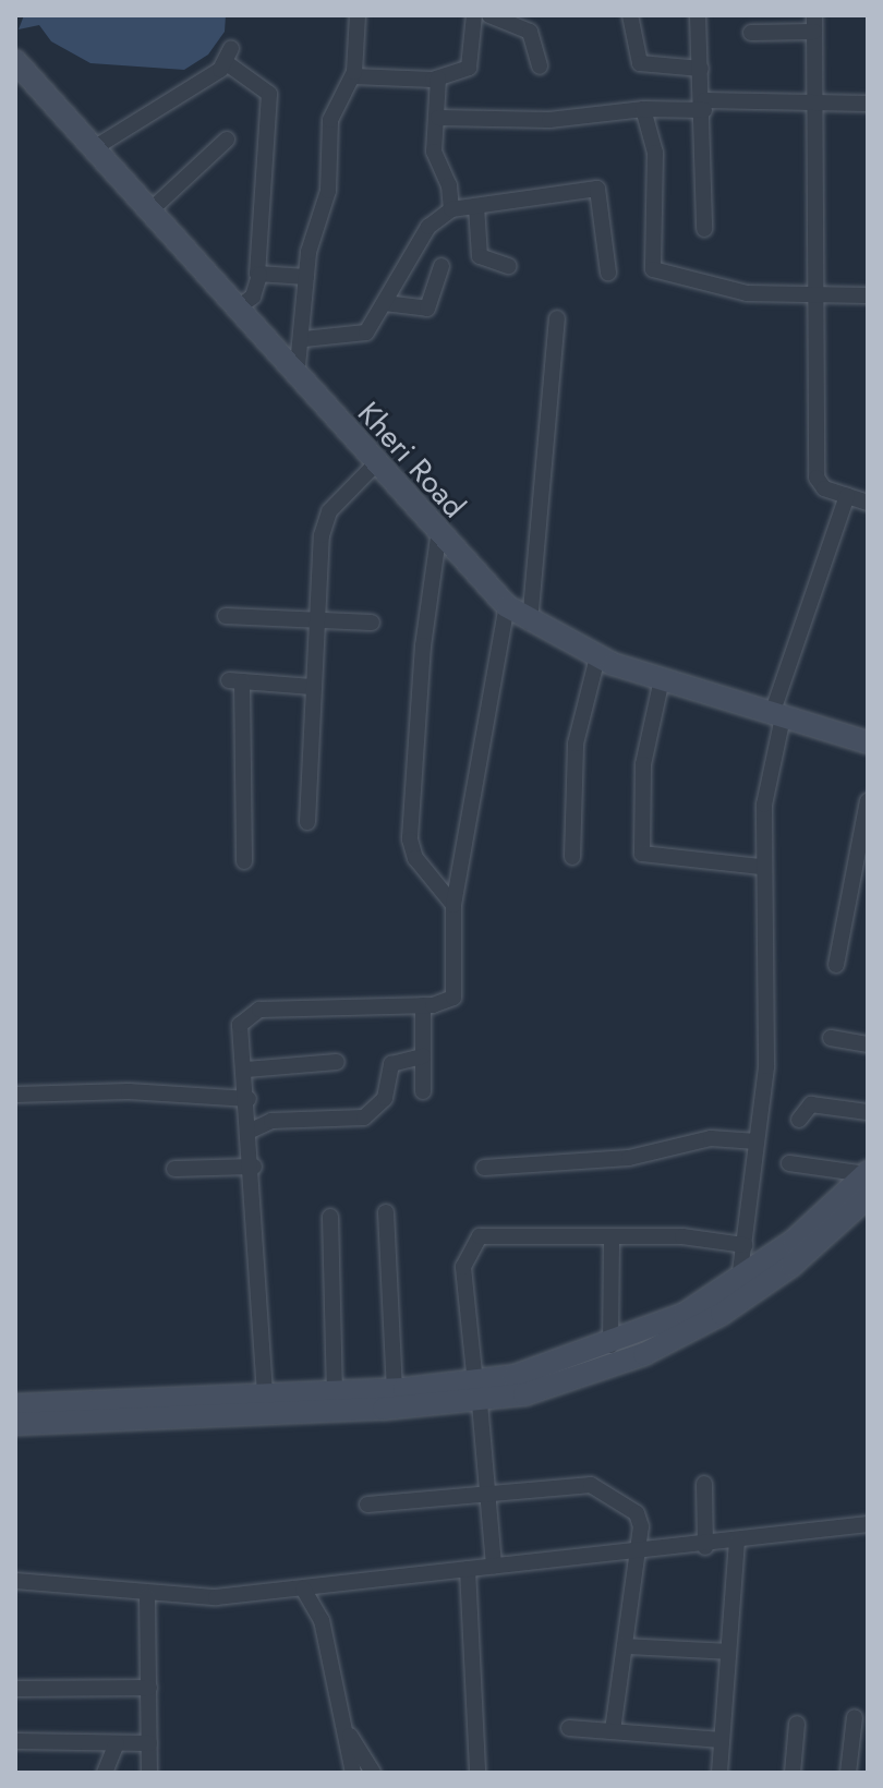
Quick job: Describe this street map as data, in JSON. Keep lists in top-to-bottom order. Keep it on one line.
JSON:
{"streets":{"street":["Kheri Road"]}}
